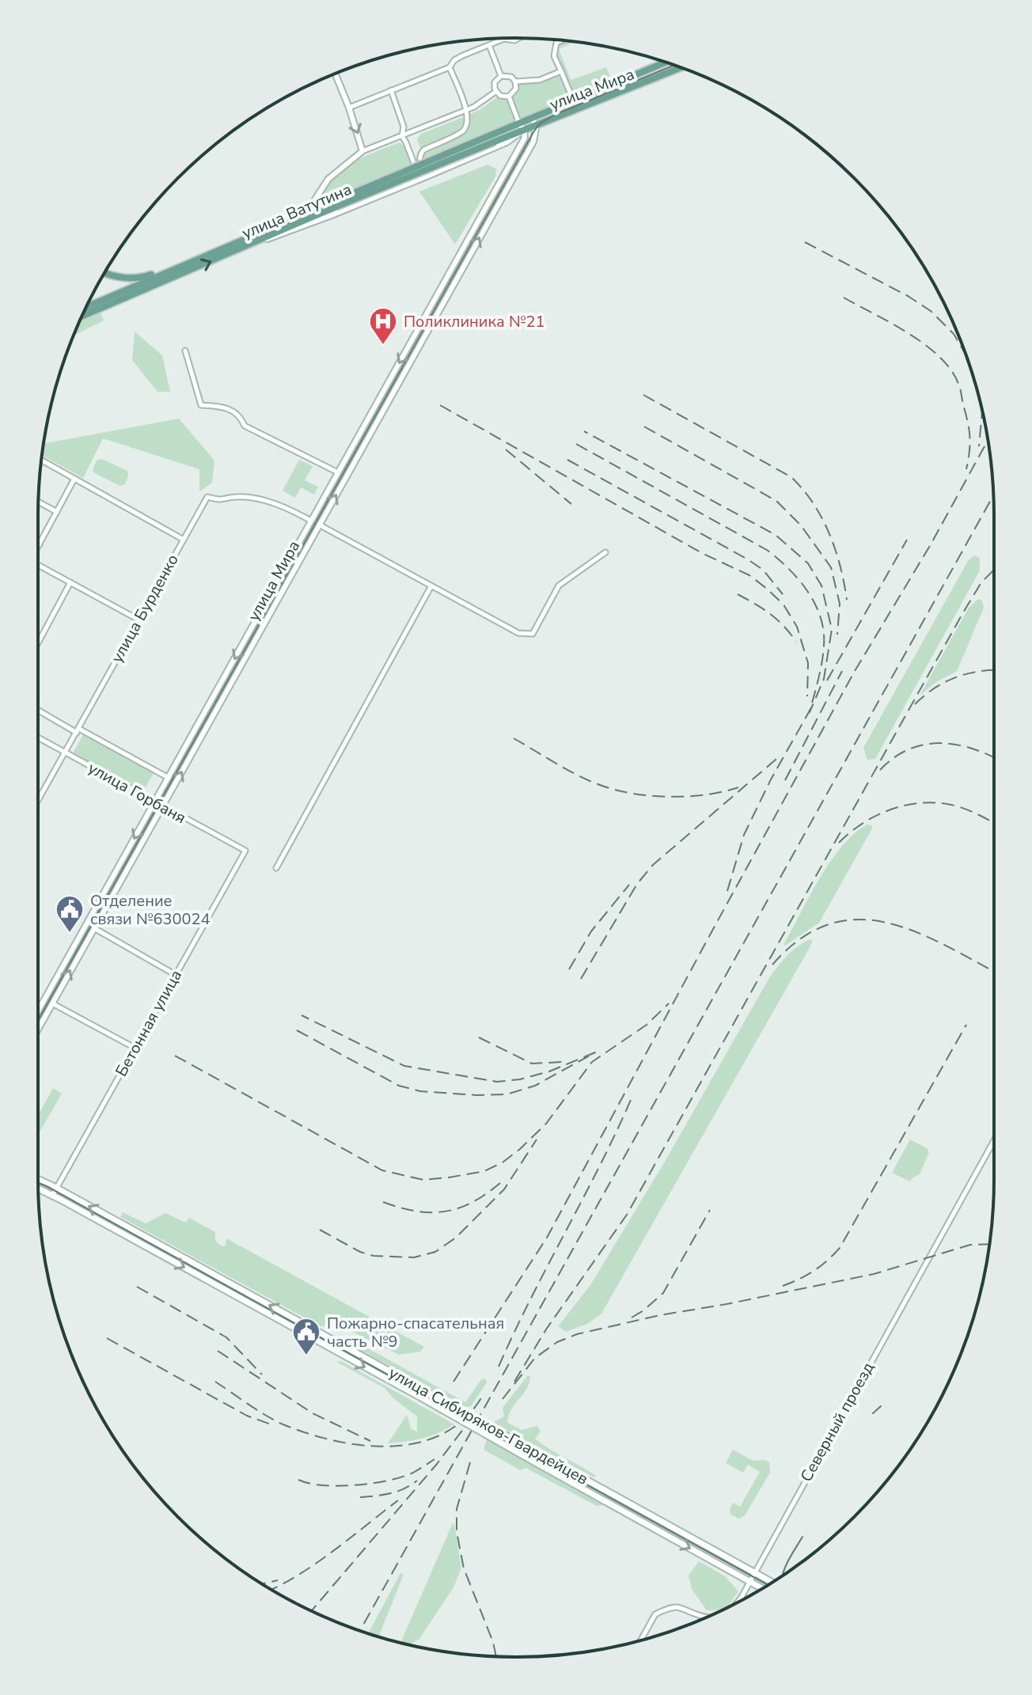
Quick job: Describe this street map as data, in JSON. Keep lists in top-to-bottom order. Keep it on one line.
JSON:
{"streets":{"main road":["улица Мира","улица Ватутина","улица Сибиряков-Гвардейцев"],"street":["улица Бурденко","улица Горбаня","Бетонная улица","Северный проезд"]},"crossings":[["улица Мира","улица Ватутина"],["улица Мира","улица Бурденко"],["улица Мира","улица Горбаня"],["улица Бурденко","улица Горбаня"],["улица Горбаня","Бетонная улица"],["Бетонная улица","улица Сибиряков-Гвардейцев"],["Северный проезд","улица Сибиряков-Гвардейцев"]],"places":{"hospital":["Поликлиника №21"],"public building":["Отделение связи №630024","Пожарно-спасательная часть №9"]}}
